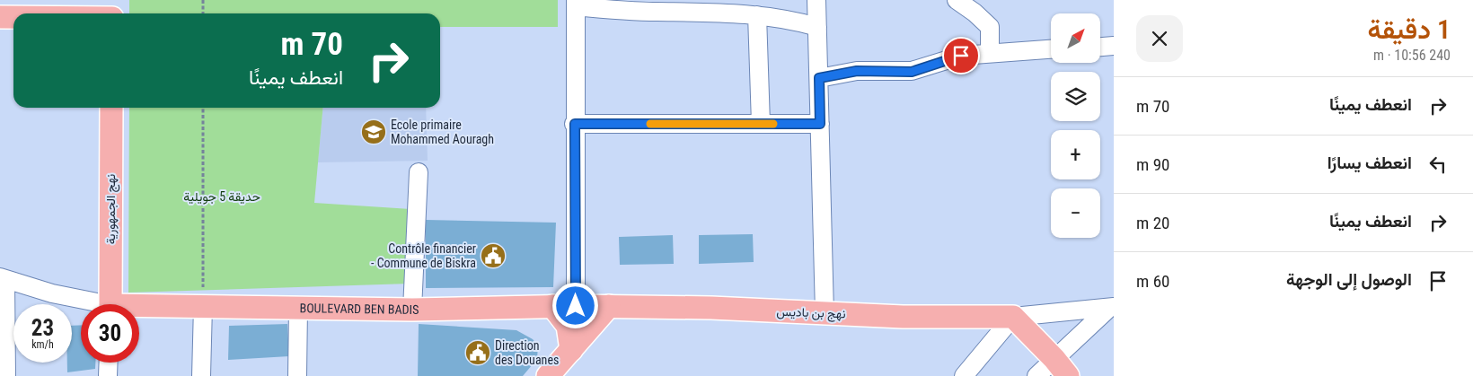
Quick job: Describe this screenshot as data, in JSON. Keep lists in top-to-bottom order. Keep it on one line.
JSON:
{"streets":{"main road":["نهج الجمهورية","BOULEVARD BEN BADIS","نهج بن باديس"]},"crossings":[["BOULEVARD BEN BADIS","نهج بن باديس"]],"parks":["حديقة 5 جويلية"],"places":{"school or university":["Ecole primaire Mohammed Aouragh"],"public building":["Contrôle financier - Commune de Biskra","Direction des Douanes"]},"north":"top right","page":{"heading":["1 دقيقة","240 m · 10:56"],"map_buttons":["+","−"],"turn":["70 m","انعطف يمينًا"],"list":[{"name":"انعطف يمينًا","value":"70 m"},{"name":"انعطف يسارًا","value":"90 m"},{"name":"انعطف يمينًا","value":"20 m"},{"name":"الوصول إلى الوجهة","value":"60 m"}],"speed":"23 km/h","limit":"30"}}
